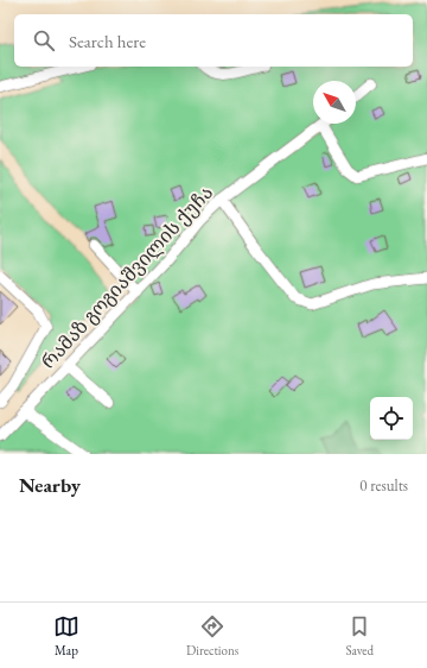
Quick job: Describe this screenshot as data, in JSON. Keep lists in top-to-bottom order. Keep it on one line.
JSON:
{"streets":{"street":["რამაზ გოგიაშვილის ქუჩა"]},"north":"top left","page":{"search":"Search here","heading":["Nearby","0 results"],"nav":["Map","Directions","Saved"]}}
